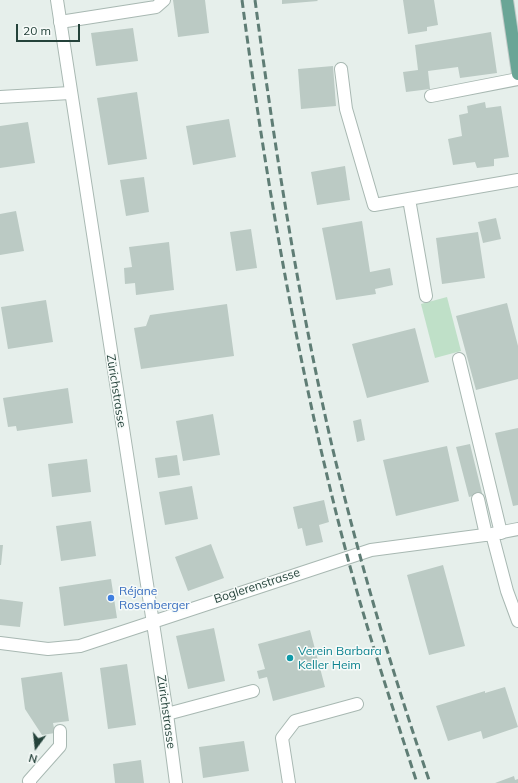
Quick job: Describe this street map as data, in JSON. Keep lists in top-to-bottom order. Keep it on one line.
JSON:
{"streets":{"street":["Zürichstrasse","Boglerenstrasse"]},"crossings":[["Zürichstrasse","Boglerenstrasse"]],"places":["Réjane Rosenberger","Verein Barbara Keller Heim"],"scale_bar":"20 m","north":"bottom"}
